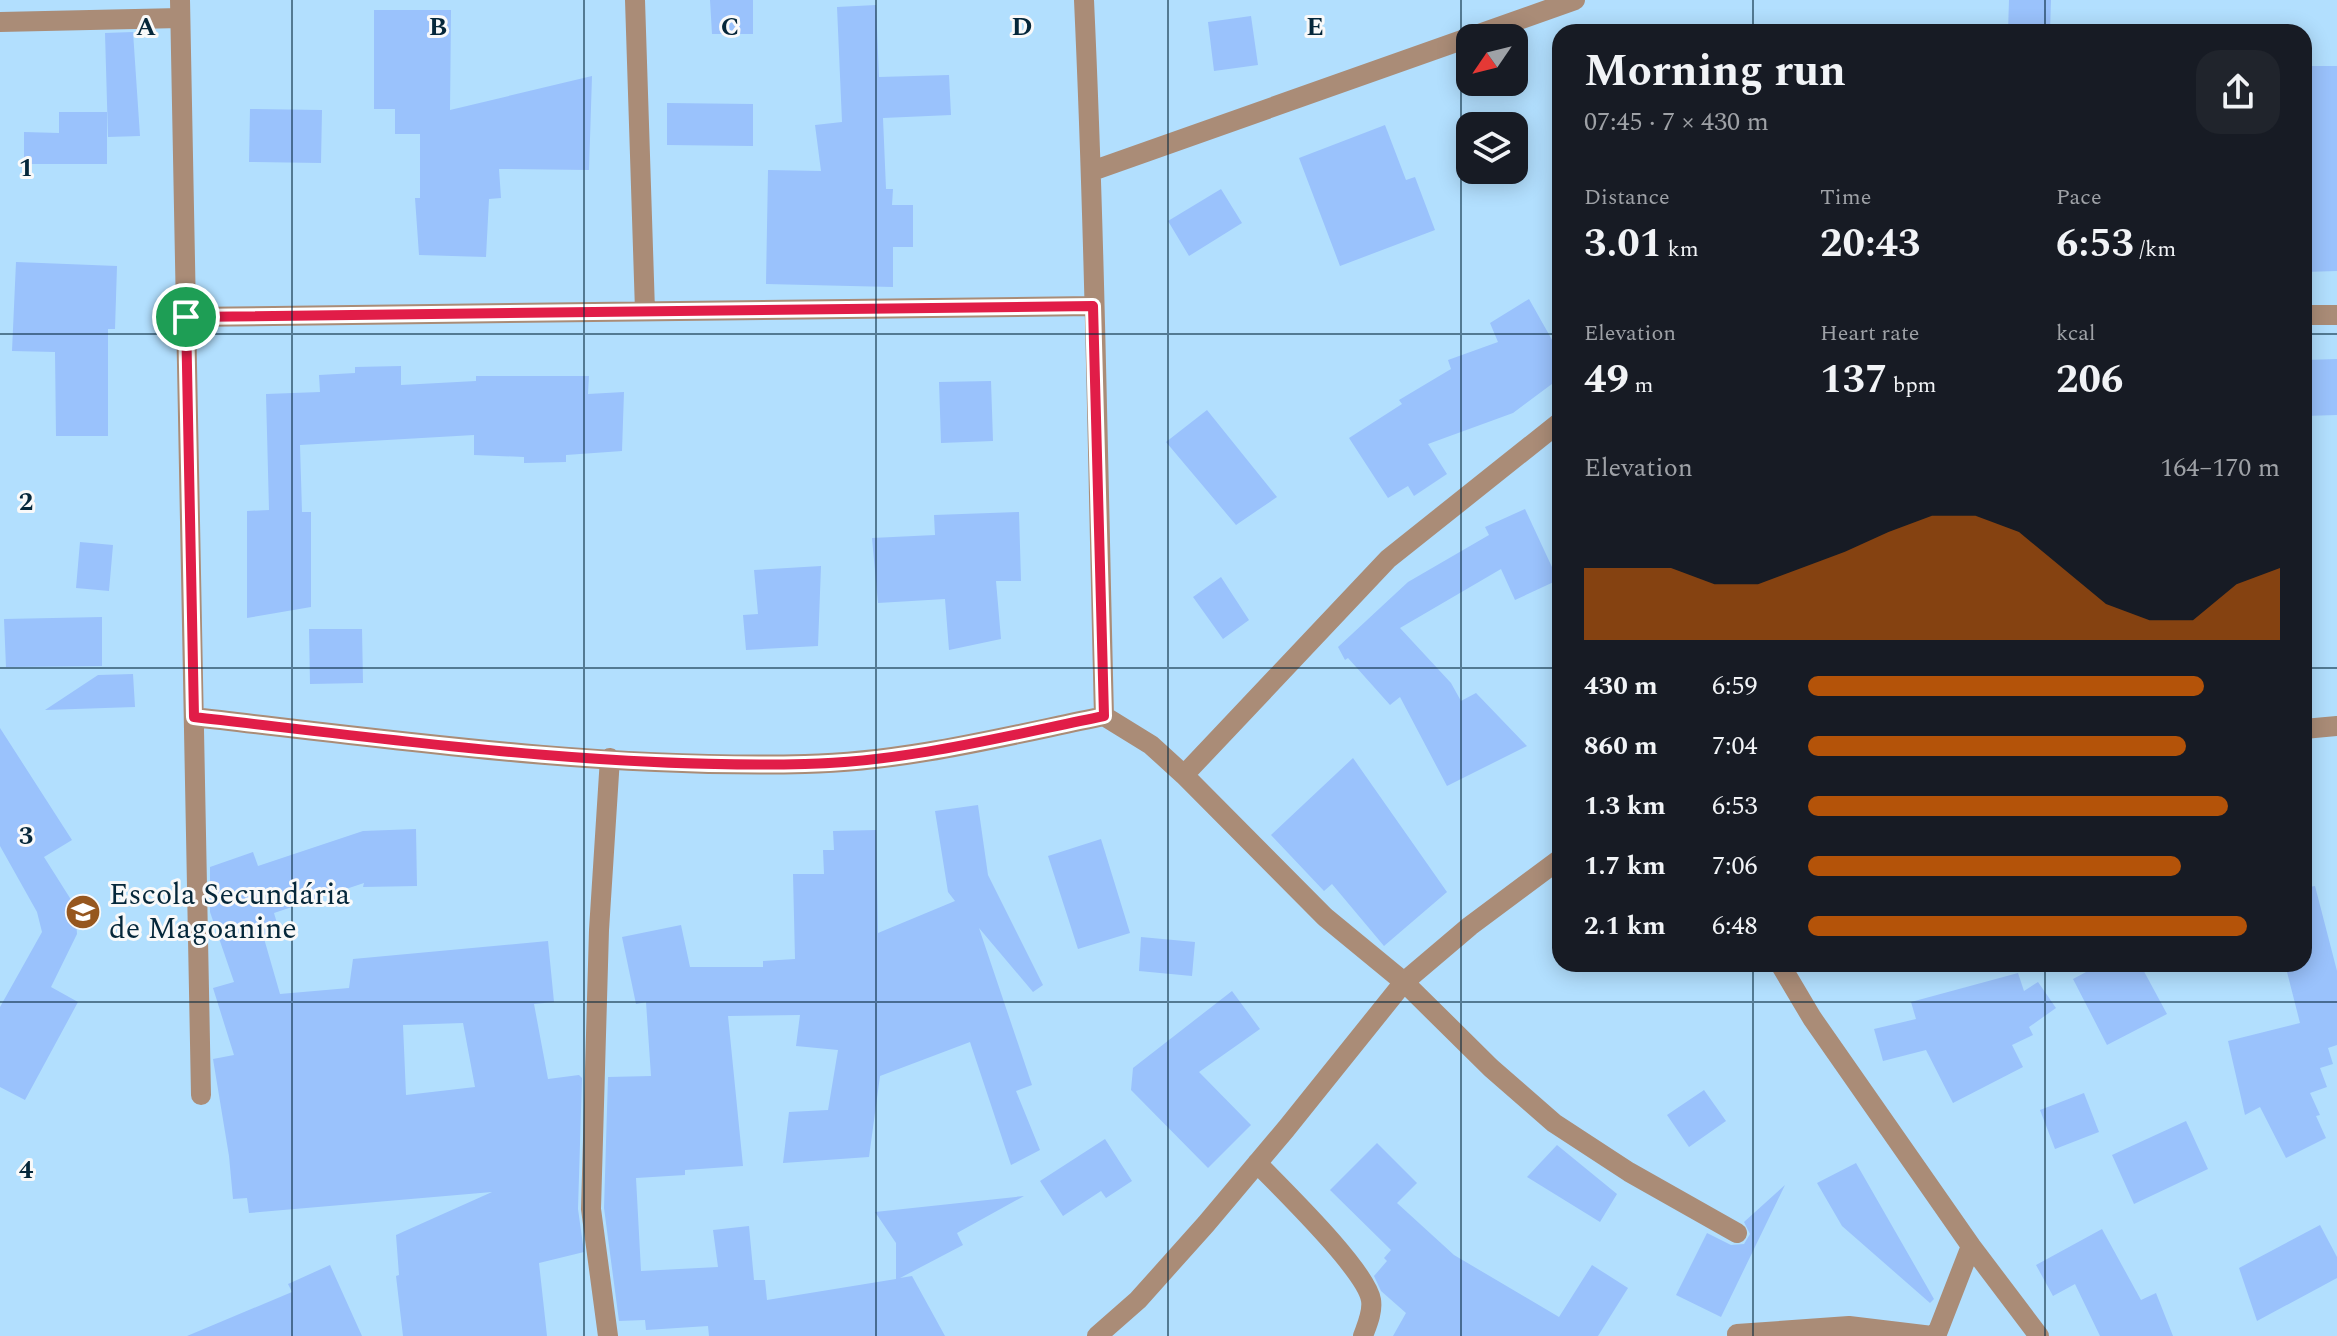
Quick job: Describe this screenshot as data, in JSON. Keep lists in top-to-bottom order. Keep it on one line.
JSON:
{"places":{"school or university":["Escola Secundária de Magoanine"]},"north":"bottom left","page":{"heading":["Morning run","07:45 · 7 × 430 m"],"stats":[["Distance","3.01 km"],["Time","20:43"],["Pace","6:53 /km"],["Elevation","49 m"],["Heart rate","137 bpm"],["kcal","206"]],"chart":["Elevation","164–170 m"],"list":[{"name":"430 m","note":"6:59"},{"name":"860 m","note":"7:04"},{"name":"1.3 km","note":"6:53"},{"name":"1.7 km","note":"7:06"},{"name":"2.1 km","note":"6:48"}]},"grid":{"columns":["A","B","C","D","E"],"rows":["1","2","3","4"]}}
